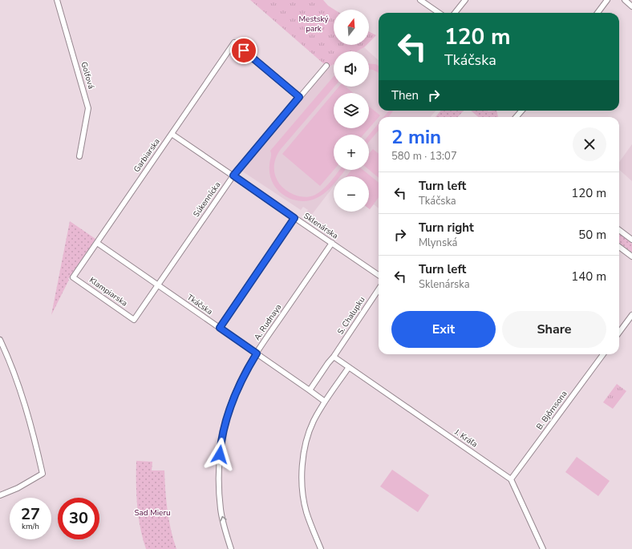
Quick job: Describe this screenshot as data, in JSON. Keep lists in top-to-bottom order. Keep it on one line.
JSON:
{"streets":{"street":["Golfová","Garbiarska","Súkennícka","Sklenárska","Klampiarska","Tkáčska","S. Chalupku","A. Rudnaya","B. Bjőrnsona","J. Kráľa"]},"crossings":[["Garbiarska","Súkennícka"],["Garbiarska","Sklenárska"],["Garbiarska","Klampiarska"],["Garbiarska","Tkáčska"],["Súkennícka","Sklenárska"],["Súkennícka","Klampiarska"],["Súkennícka","Tkáčska"],["Sklenárska","A. Rudnaya"],["Tkáčska","S. Chalupku"],["Tkáčska","A. Rudnaya"],["B. Bjőrnsona","J. Kráľa"]],"one_way":["A. Rudnaya"],"parks":["Mestský park","Sad Mieru"],"north":"top","page":{"map_buttons":["+","−"],"turn":["120 m","Tkáčska"],"then":"Then","heading":["2 min","580 m · 13:07"],"list":[{"name":"Turn left","note":"Tkáčska","value":"120 m"},{"name":"Turn right","note":"Mlynská","value":"50 m"},{"name":"Turn left","note":"Sklenárska","value":"140 m"}],"buttons":["Exit","Share"],"speed":"27 km/h","limit":"30"}}
